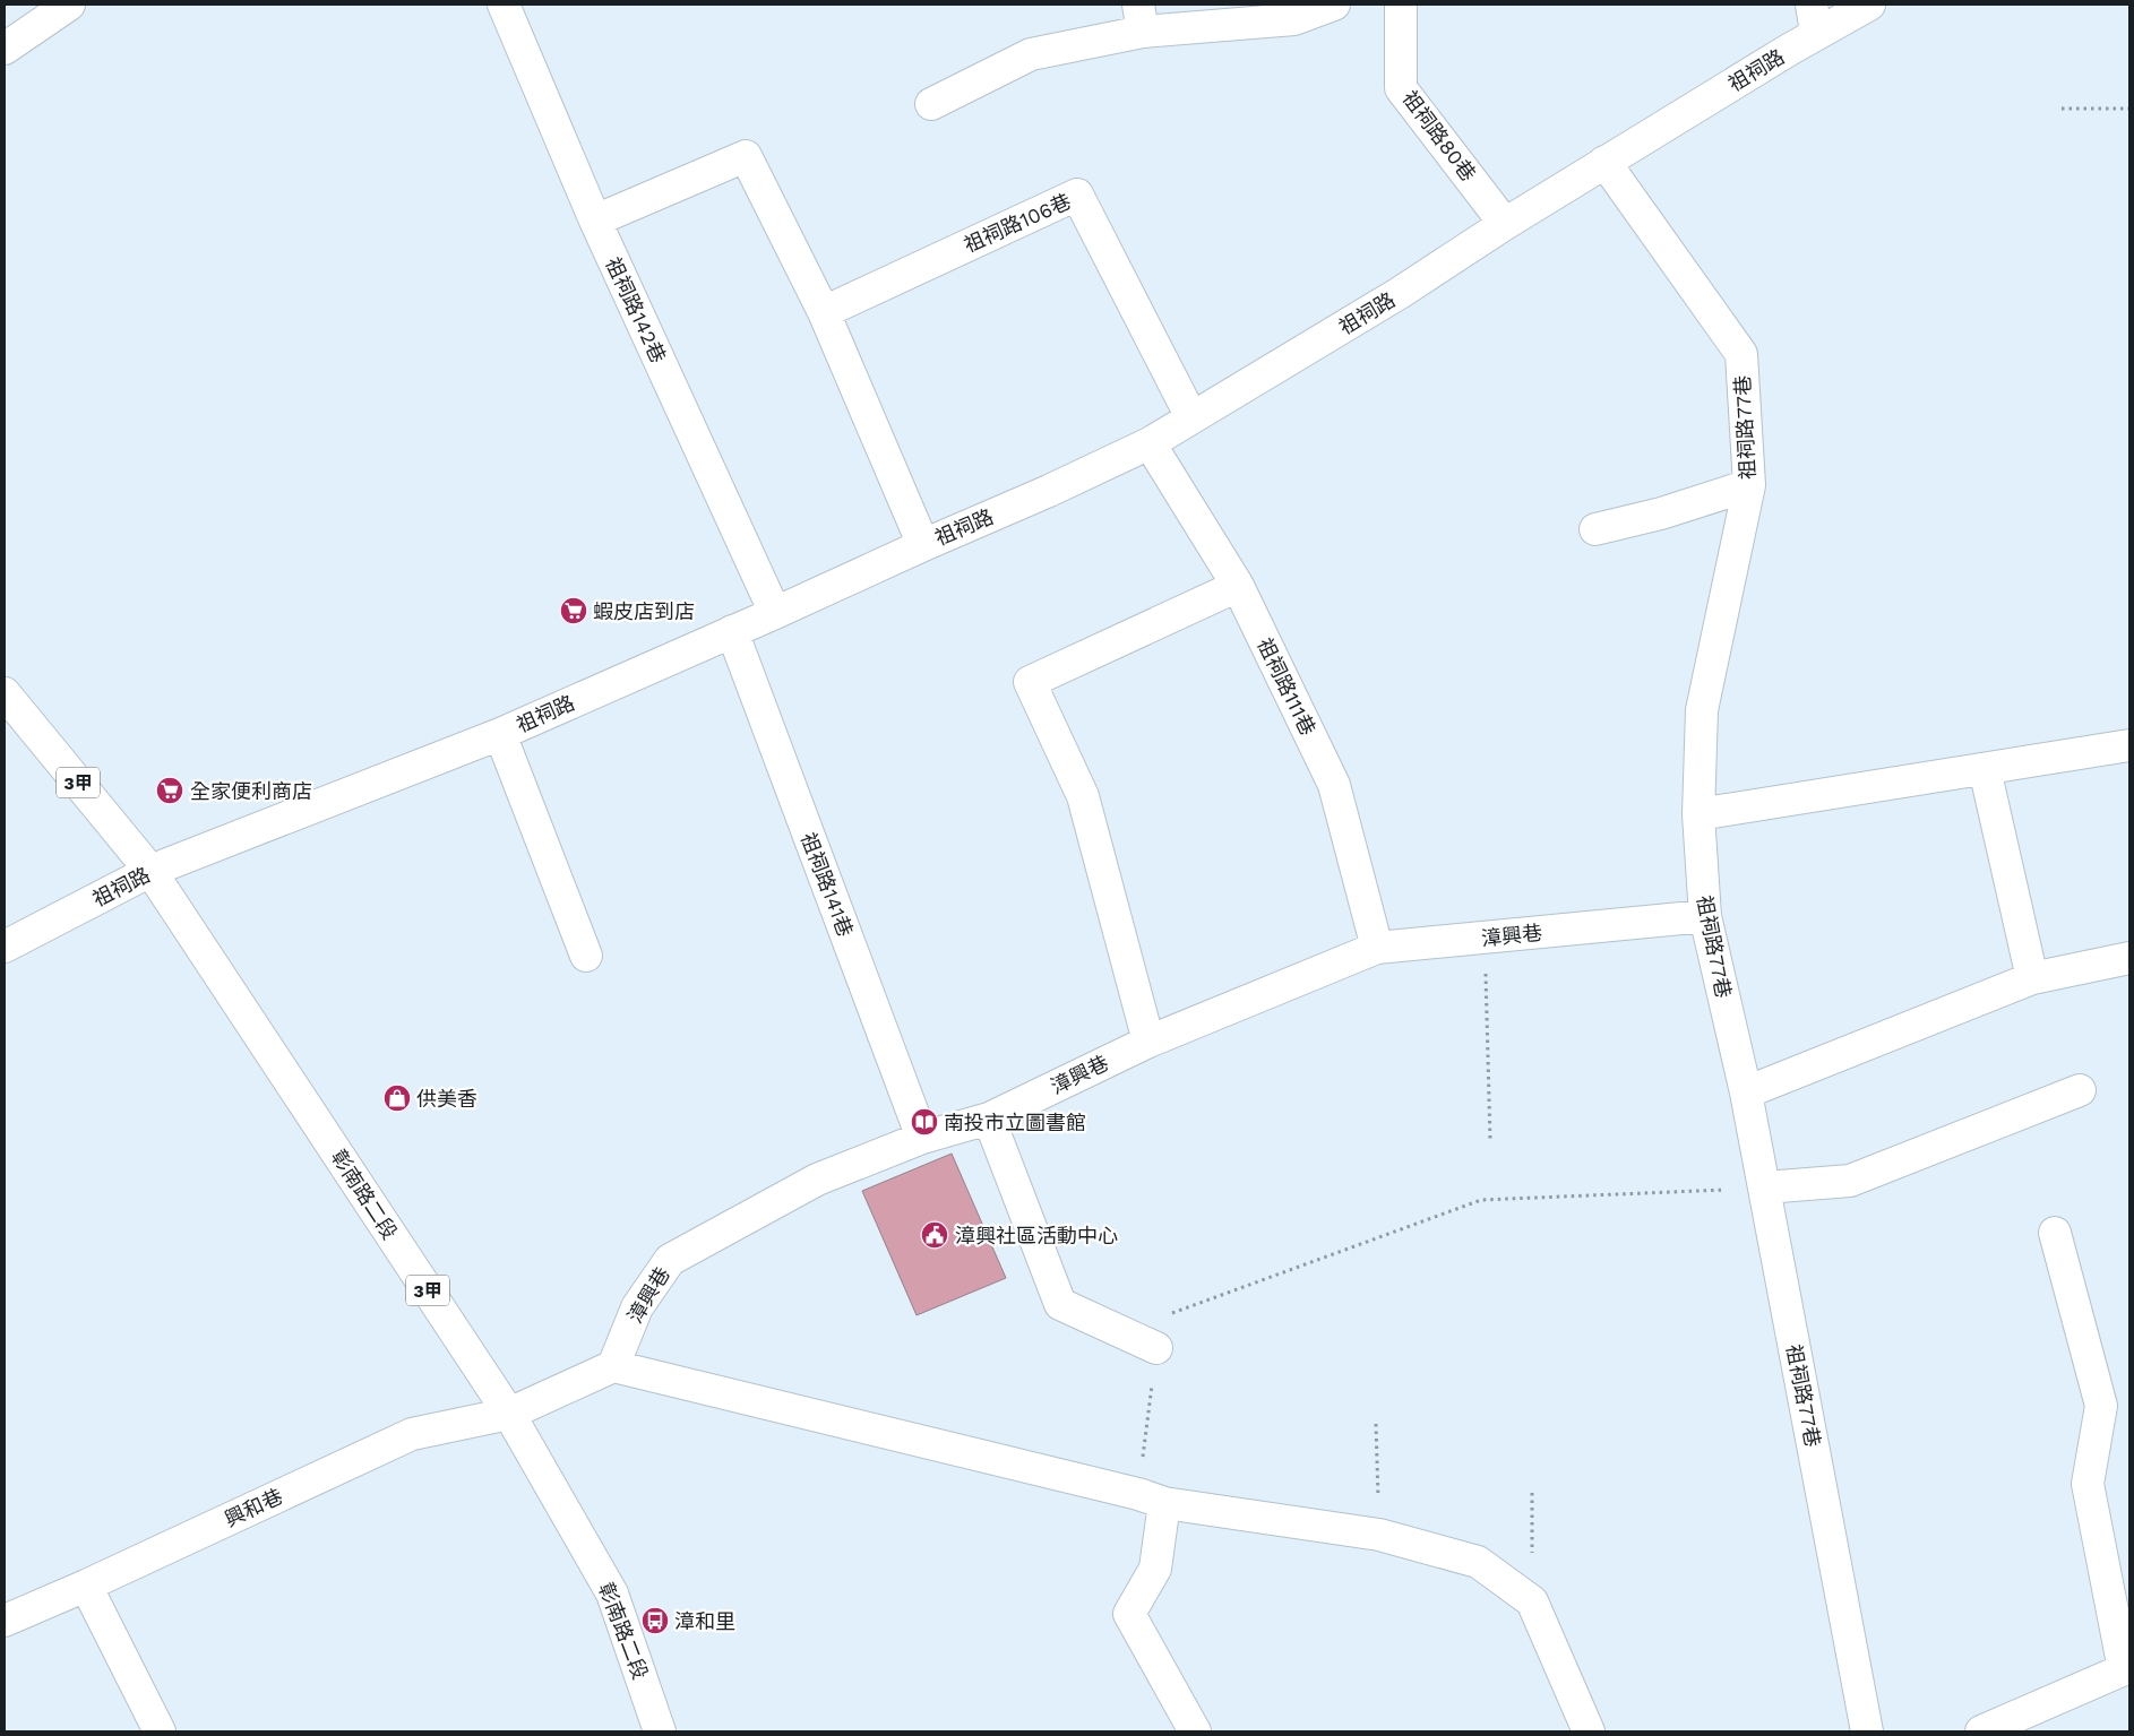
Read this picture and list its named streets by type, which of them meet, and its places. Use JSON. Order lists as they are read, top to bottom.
{
  "streets": {
    "street": [
      "祖祠路",
      "祖祠路80巷",
      "祖祠路106巷",
      "祖祠路142巷",
      "祖祠路77巷",
      "祖祠路111巷",
      "3甲",
      "祖祠路141巷",
      "漳興巷",
      "彰南路二段",
      "興和巷"
    ]
  },
  "crossings": [
    ["祖祠路", "祖祠路80巷"],
    ["祖祠路", "祖祠路106巷"],
    ["祖祠路", "祖祠路142巷"],
    ["祖祠路", "祖祠路77巷"],
    ["祖祠路", "祖祠路111巷"],
    ["祖祠路", "祖祠路141巷"],
    ["祖祠路", "彰南路二段"],
    ["祖祠路77巷", "漳興巷"],
    ["祖祠路111巷", "漳興巷"],
    ["祖祠路141巷", "漳興巷"],
    ["彰南路二段", "興和巷"]
  ],
  "places": {
    "supermarket": ["蝦皮店到店", "全家便利商店"],
    "shop": ["供美香"],
    "library": ["南投市立圖書館"],
    "public building": ["漳興社區活動中心"],
    "bus stop": ["漳和里"]
  }
}
